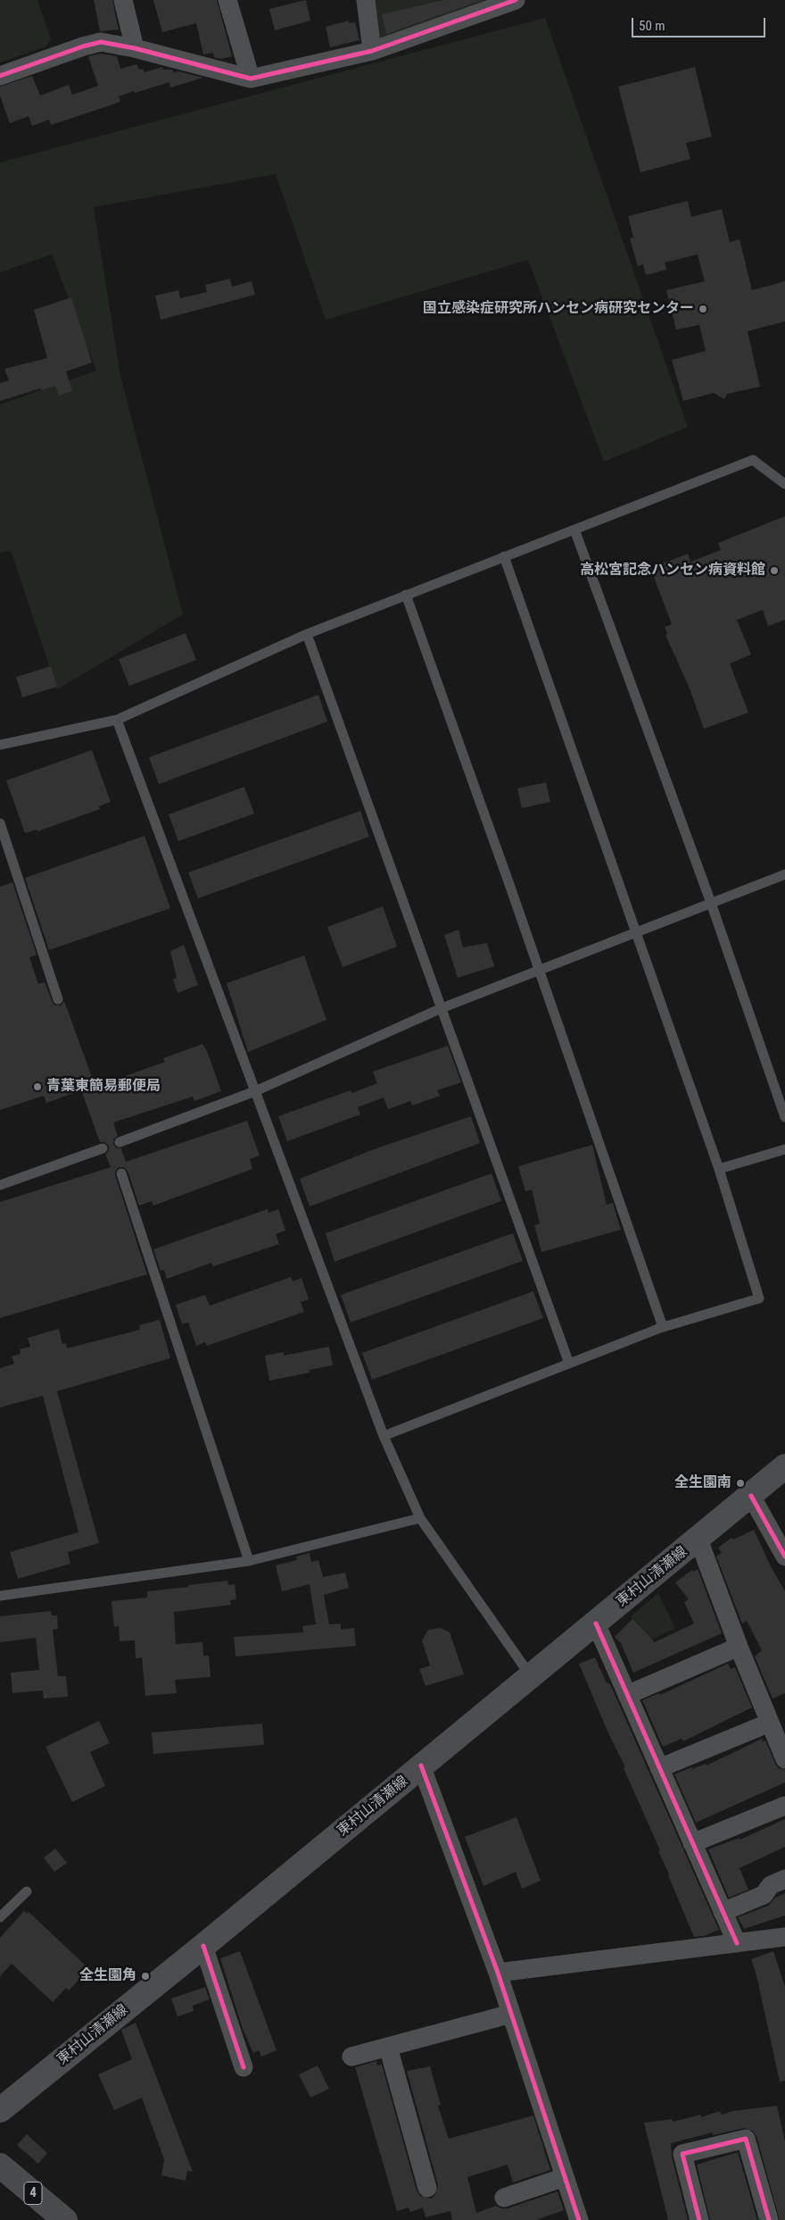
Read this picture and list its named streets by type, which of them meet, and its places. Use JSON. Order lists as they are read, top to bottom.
{
  "streets": {
    "main road": ["東村山清瀬線", "4"]
  },
  "places": [
    "国立感染症研究所ハンセン病研究センター",
    "高松宮記念ハンセン病資料館",
    "青葉東簡易郵便局",
    "全生園南",
    "全生園角"
  ],
  "scale_bar": "50 m"
}
